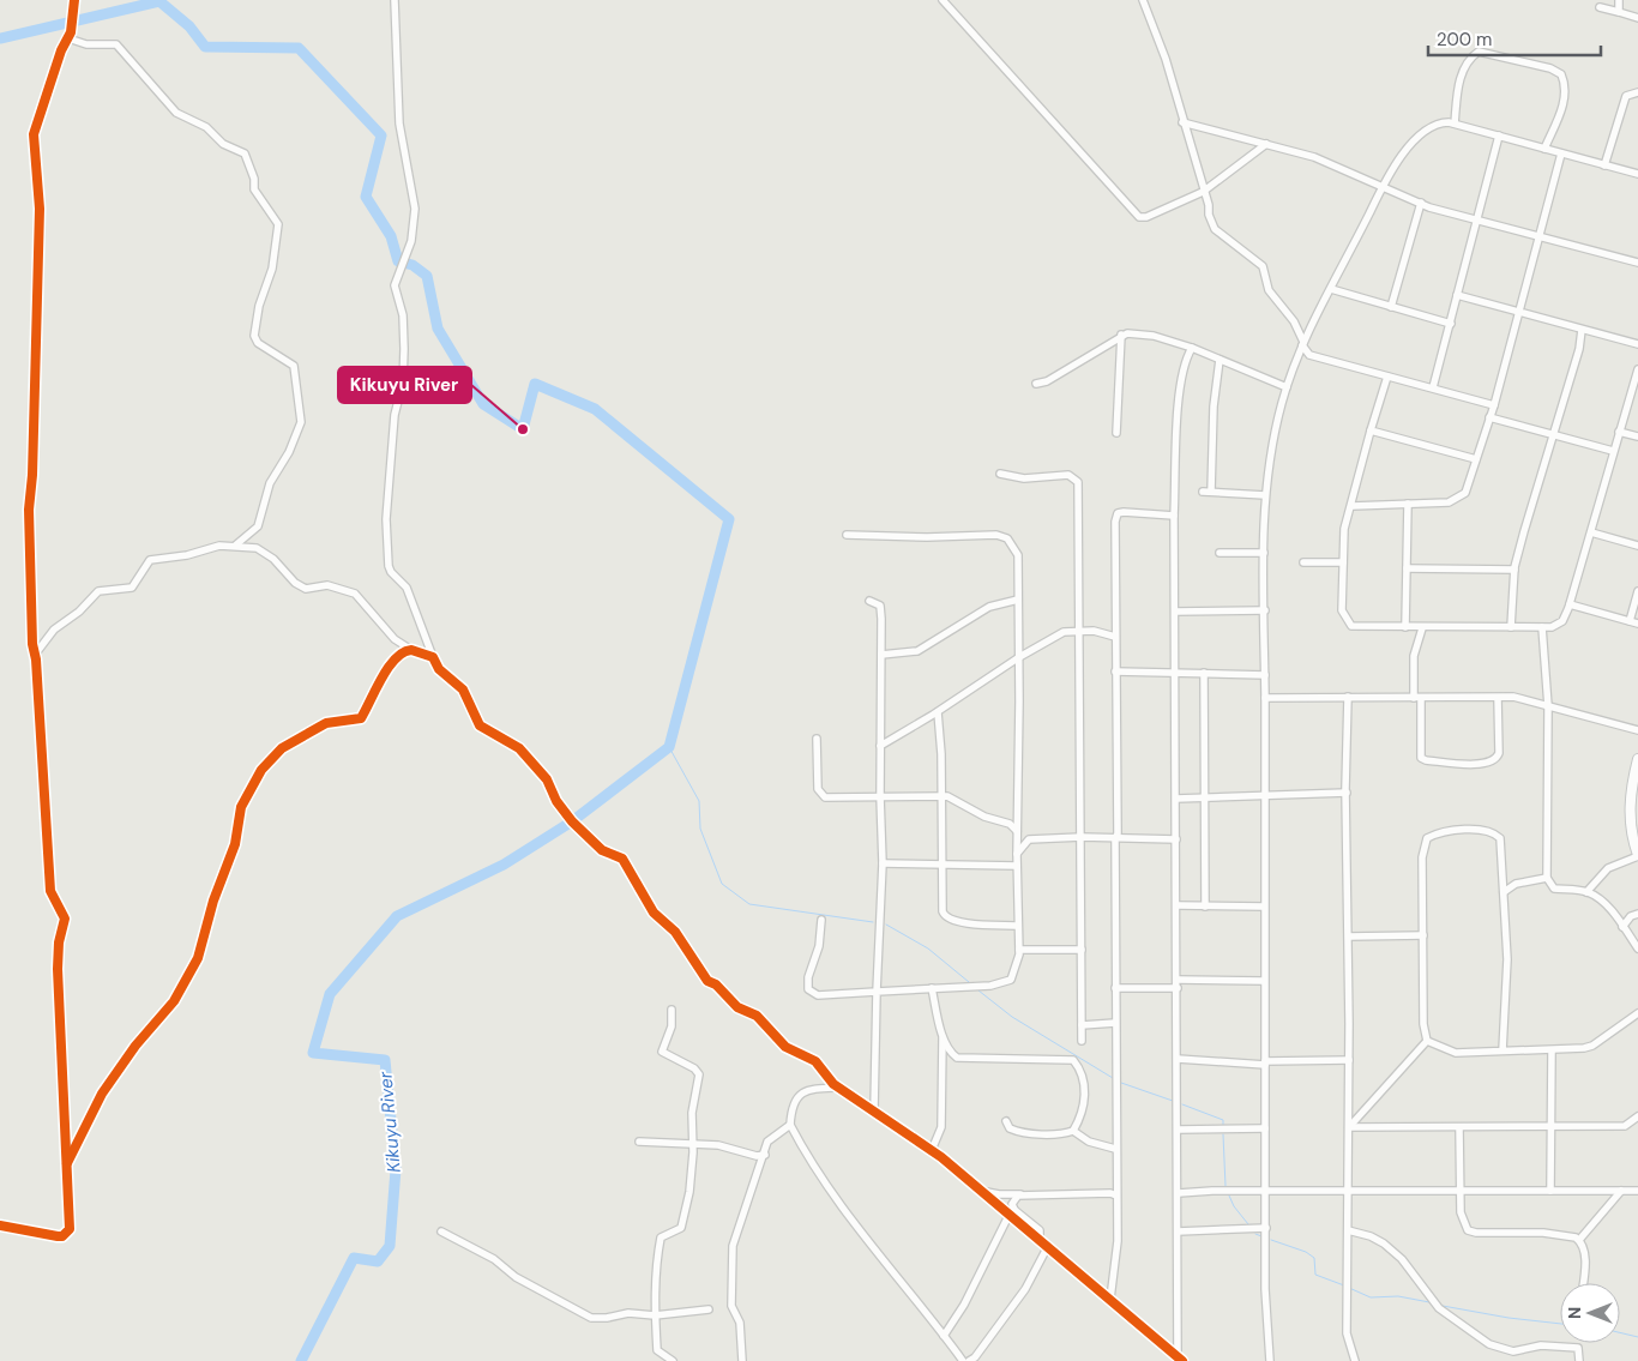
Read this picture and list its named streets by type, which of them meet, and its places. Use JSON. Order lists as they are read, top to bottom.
{
  "water": ["Kikuyu River"],
  "places": ["Kikuyu River"],
  "scale_bar": "200 m",
  "north": "left"
}
